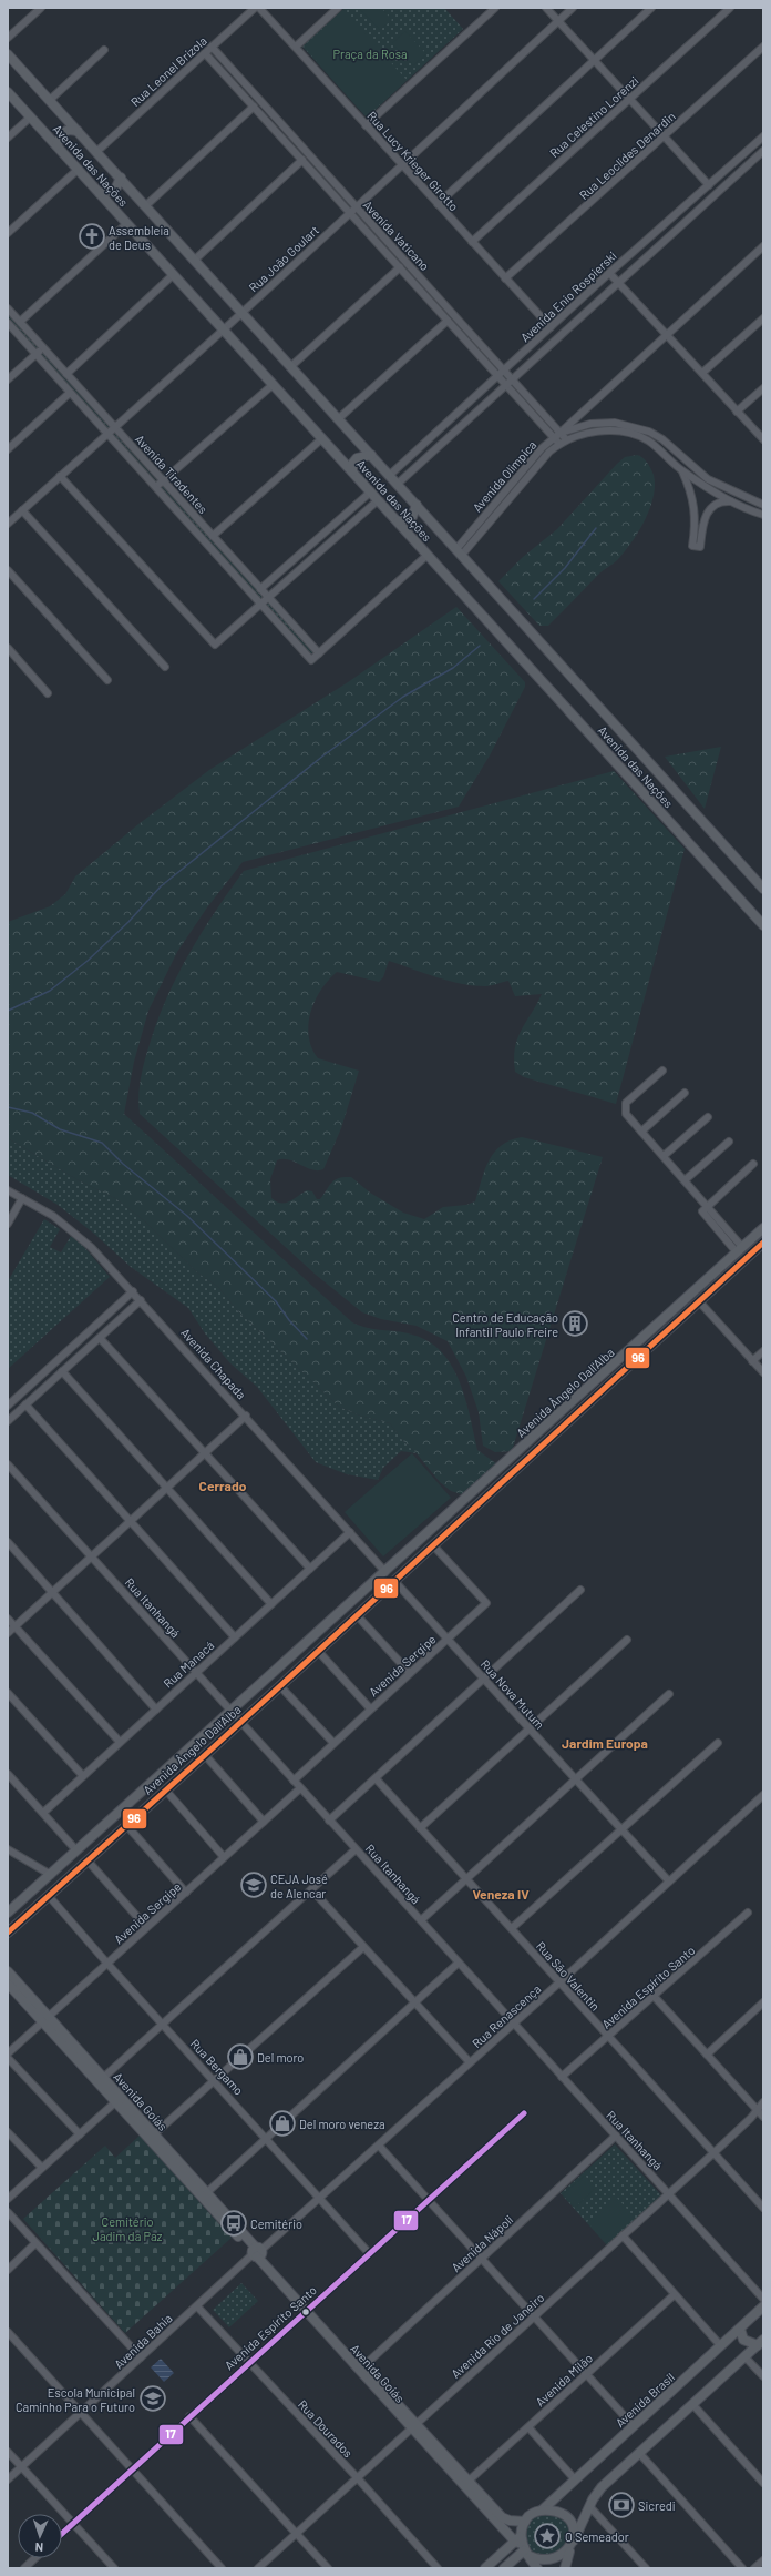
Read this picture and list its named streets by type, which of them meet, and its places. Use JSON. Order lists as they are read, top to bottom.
{
  "streets": {
    "main road": [
      "Avenida das Nações",
      "Avenida Ângelo Dall'Alba",
      "Avenida Goiás",
      "Avenida Brasil"
    ],
    "street": [
      "Rua Leonel Brizola",
      "Rua Celestino Lorenzi",
      "Rua Leoclides Denardin",
      "Rua Lucy Krieger Girotto",
      "Avenida Vaticano",
      "Rua João Goulart",
      "Avenida Enio Rospierski",
      "Avenida Tiradentes",
      "Avenida Olímpica",
      "Avenida Chapada",
      "Rua Itanhangá",
      "Rua Manacá",
      "Avenida Sergipe",
      "Rua Nova Mutum",
      "Rua São Valentin",
      "Avenida Espírito Santo",
      "Rua Renascença",
      "Rua Bergamo",
      "Avenida Nápoli",
      "Avenida Rio de Janeiro",
      "Avenida Bahia",
      "Avenida Milão",
      "Rua Dourados"
    ]
  },
  "crossings": [
    ["Rua Leonel Brizola", "Avenida das Nações"],
    ["Rua Leonel Brizola", "Avenida Vaticano"],
    ["Rua Celestino Lorenzi", "Rua Lucy Krieger Girotto"],
    ["Rua Leoclides Denardin", "Rua Lucy Krieger Girotto"],
    ["Rua Lucy Krieger Girotto", "Rua João Goulart"],
    ["Rua Lucy Krieger Girotto", "Avenida Enio Rospierski"],
    ["Avenida das Nações", "Rua João Goulart"],
    ["Avenida das Nações", "Avenida Enio Rospierski"],
    ["Avenida das Nações", "Avenida Olímpica"],
    ["Avenida Vaticano", "Rua João Goulart"],
    ["Avenida Vaticano", "Avenida Enio Rospierski"],
    ["Avenida Vaticano", "Avenida Olímpica"],
    ["Rua João Goulart", "Avenida Tiradentes"],
    ["Avenida Chapada", "Avenida Ângelo Dall'Alba"],
    ["Avenida Chapada", "Rua Manacá"],
    ["Avenida Ângelo Dall'Alba", "Rua Itanhangá"],
    ["Avenida Ângelo Dall'Alba", "Avenida Sergipe"],
    ["Avenida Ângelo Dall'Alba", "Rua Nova Mutum"],
    ["Avenida Ângelo Dall'Alba", "Rua Bergamo"],
    ["Rua Itanhangá", "Rua Manacá"],
    ["Rua Itanhangá", "Avenida Sergipe"],
    ["Rua Itanhangá", "Avenida Espírito Santo"],
    ["Rua Itanhangá", "Rua Renascença"],
    ["Rua Itanhangá", "Avenida Nápoli"],
    ["Rua Itanhangá", "Avenida Rio de Janeiro"],
    ["Avenida Sergipe", "Rua Nova Mutum"],
    ["Avenida Sergipe", "Rua Bergamo"],
    ["Avenida Sergipe", "Avenida Goiás"],
    ["Rua Nova Mutum", "Rua Renascença"],
    ["Rua São Valentin", "Avenida Espírito Santo"],
    ["Rua São Valentin", "Rua Renascença"],
    ["Rua São Valentin", "Avenida Rio de Janeiro"],
    ["Avenida Espírito Santo", "Rua Bergamo"],
    ["Avenida Espírito Santo", "Avenida Goiás"],
    ["Avenida Espírito Santo", "Rua Dourados"],
    ["Rua Renascença", "Rua Bergamo"],
    ["Rua Renascença", "Avenida Goiás"],
    ["Rua Renascença", "Avenida Bahia"],
    ["Avenida Goiás", "Avenida Nápoli"],
    ["Avenida Goiás", "Avenida Rio de Janeiro"],
    ["Avenida Goiás", "Avenida Bahia"],
    ["Avenida Goiás", "Avenida Milão"],
    ["Avenida Goiás", "Avenida Brasil"],
    ["Avenida Rio de Janeiro", "Rua Dourados"],
    ["Avenida Bahia", "Rua Dourados"]
  ],
  "districts": ["Cerrado", "Jardim Europa", "Veneza IV"],
  "parks": ["Praça da Rosa", "Cemitério Jadim da Paz"],
  "places": {
    "church": ["Assembleia de Deus"],
    "building": ["Centro de Educação Infantil Paulo Freire"],
    "school or university": ["CEJA José de Alencar", "Escola Municipal Caminho Para o Futuro"],
    "shop": ["Del moro", "Del moro veneza"],
    "bus stop": ["Cemitério"],
    "bank": ["Sicredi"],
    "place": ["O Semeador"]
  },
  "lines": ["transit line 96", "transit line 17"],
  "north": "bottom"
}
